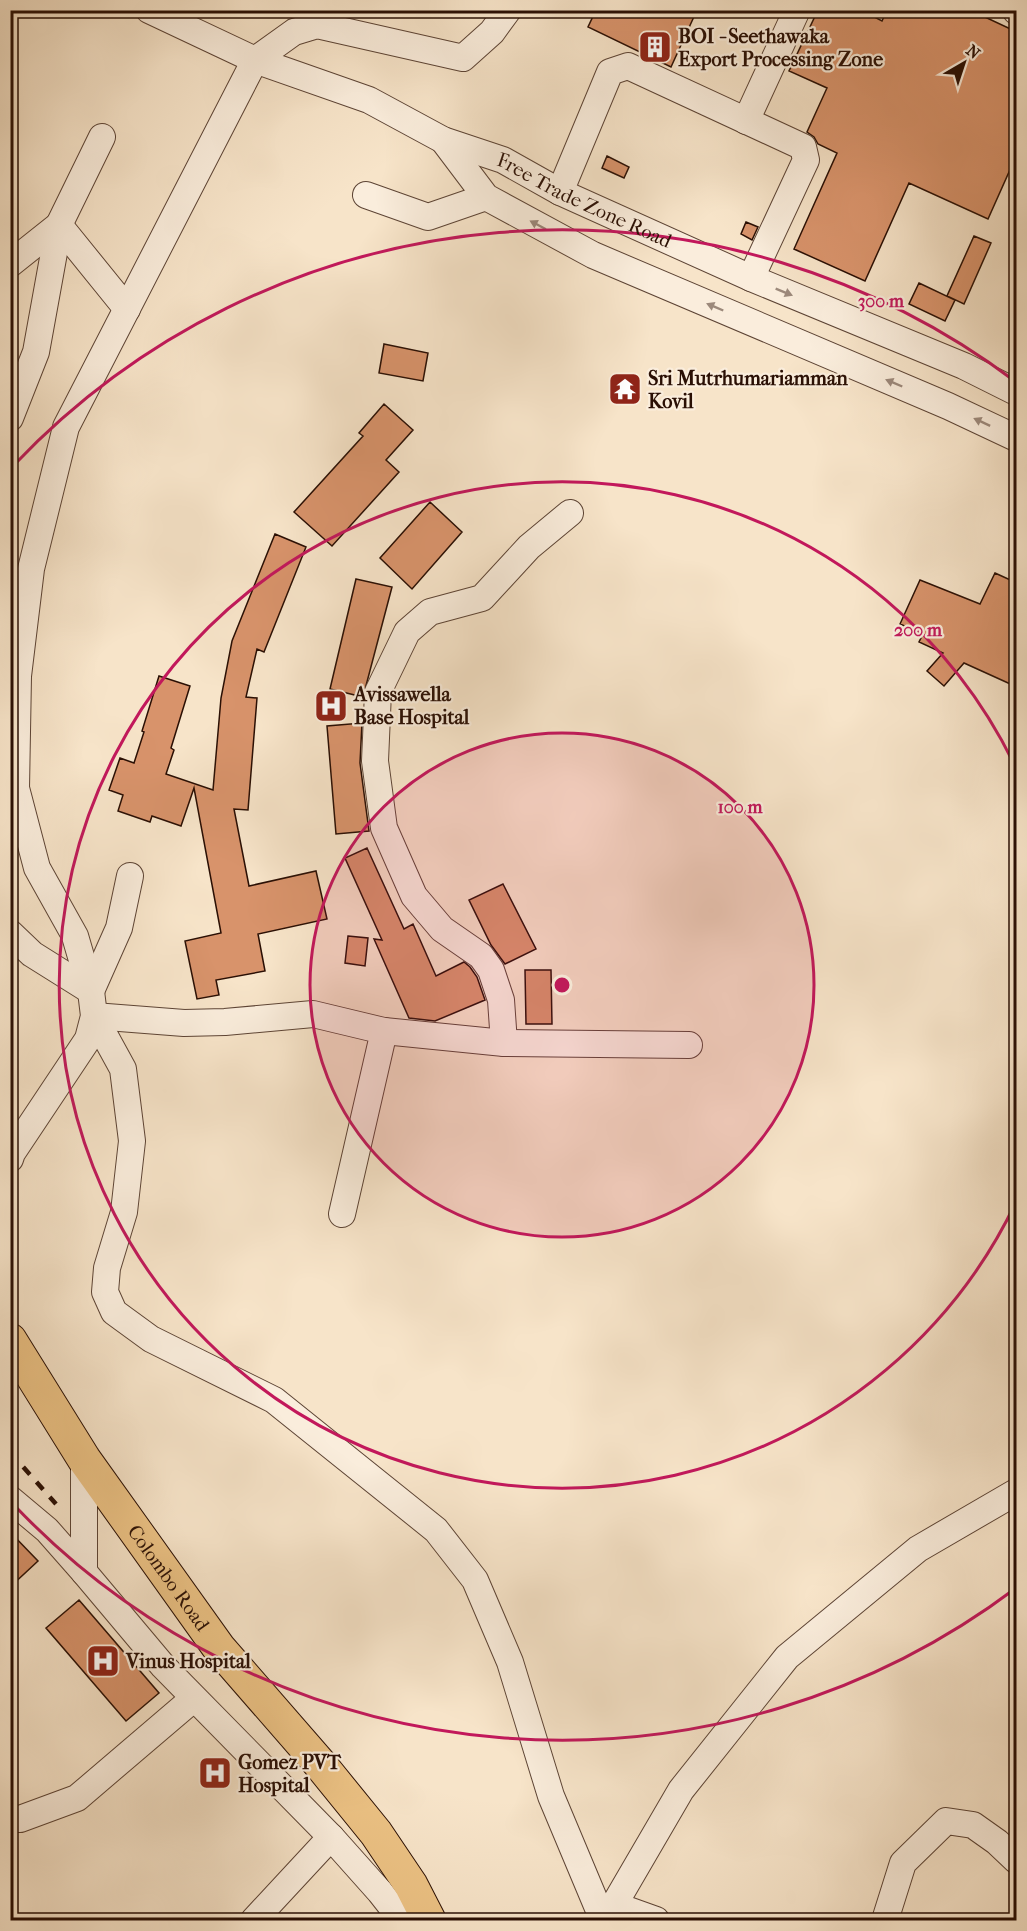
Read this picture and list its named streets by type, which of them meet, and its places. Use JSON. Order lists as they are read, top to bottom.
{
  "streets": {
    "highway": ["Colombo Road"],
    "street": ["Free Trade Zone Road"]
  },
  "places": {
    "building": ["BOI - Seethawaka Export Processing Zone"],
    "temple": ["Sri Mutrhumariamman Kovil"],
    "hospital": ["Avissawella Base Hospital", "Vinus Hospital", "Gomez PVT Hospital"]
  },
  "north": "top right",
  "rings": ["300 m", "200 m", "100 m"]
}
